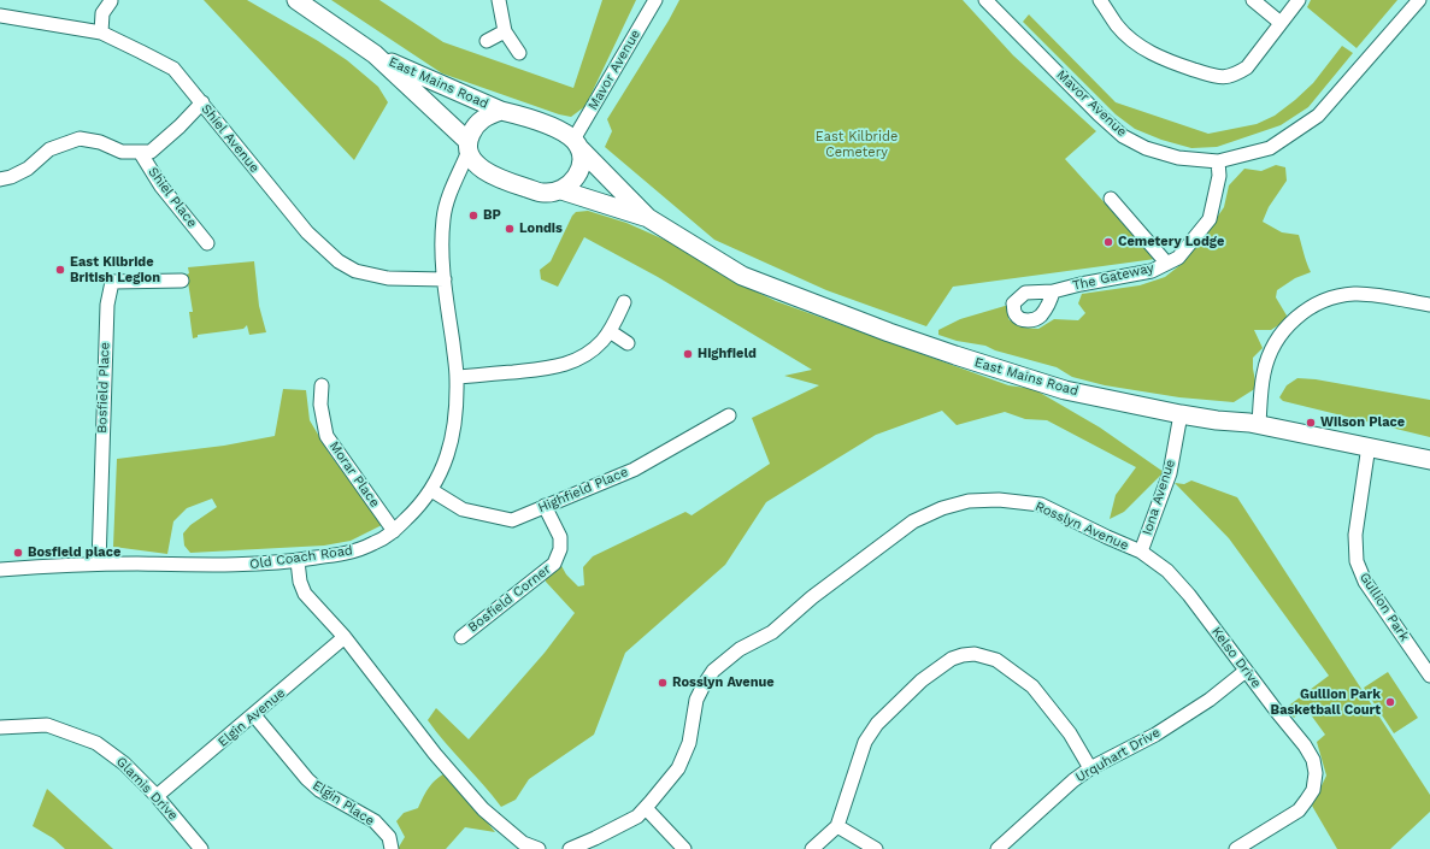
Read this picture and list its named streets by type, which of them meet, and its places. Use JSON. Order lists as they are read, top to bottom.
{
  "streets": {
    "main road": ["East Mains Road"],
    "street": [
      "Mavor Avenue",
      "Shiel Avenue",
      "Shiel Place",
      "The Gateway",
      "Bosfield Place",
      "Morar Place",
      "Highfield Place",
      "Iona Avenue",
      "Rosslyn Avenue",
      "Old Coach Road",
      "Bosfield Corner",
      "Gullion Park",
      "Kelso Drive",
      "Elgin Avenue",
      "Urquhart Drive",
      "Glamis Drive",
      "Elgin Place"
    ]
  },
  "crossings": [
    ["Mavor Avenue", "East Mains Road"],
    ["Mavor Avenue", "The Gateway"],
    ["Mavor Avenue", "Old Coach Road"],
    ["East Mains Road", "Iona Avenue"],
    ["East Mains Road", "Old Coach Road"],
    ["East Mains Road", "Gullion Park"],
    ["Shiel Avenue", "Shiel Place"],
    ["Shiel Avenue", "Old Coach Road"],
    ["Bosfield Place", "Old Coach Road"],
    ["Morar Place", "Old Coach Road"],
    ["Highfield Place", "Old Coach Road"],
    ["Highfield Place", "Bosfield Corner"],
    ["Iona Avenue", "Rosslyn Avenue"],
    ["Iona Avenue", "Kelso Drive"],
    ["Rosslyn Avenue", "Kelso Drive"],
    ["Kelso Drive", "Urquhart Drive"],
    ["Elgin Avenue", "Glamis Drive"],
    ["Elgin Avenue", "Elgin Place"]
  ],
  "parks": ["East Kilbride Cemetery"],
  "places": [
    "BP",
    "Londis",
    "Cemetery Lodge",
    "East Kilbride British Legion",
    "Highfield",
    "Wilson Place",
    "Bosfield place",
    "Rosslyn Avenue",
    "Gullion Park Basketball Court"
  ]
}
